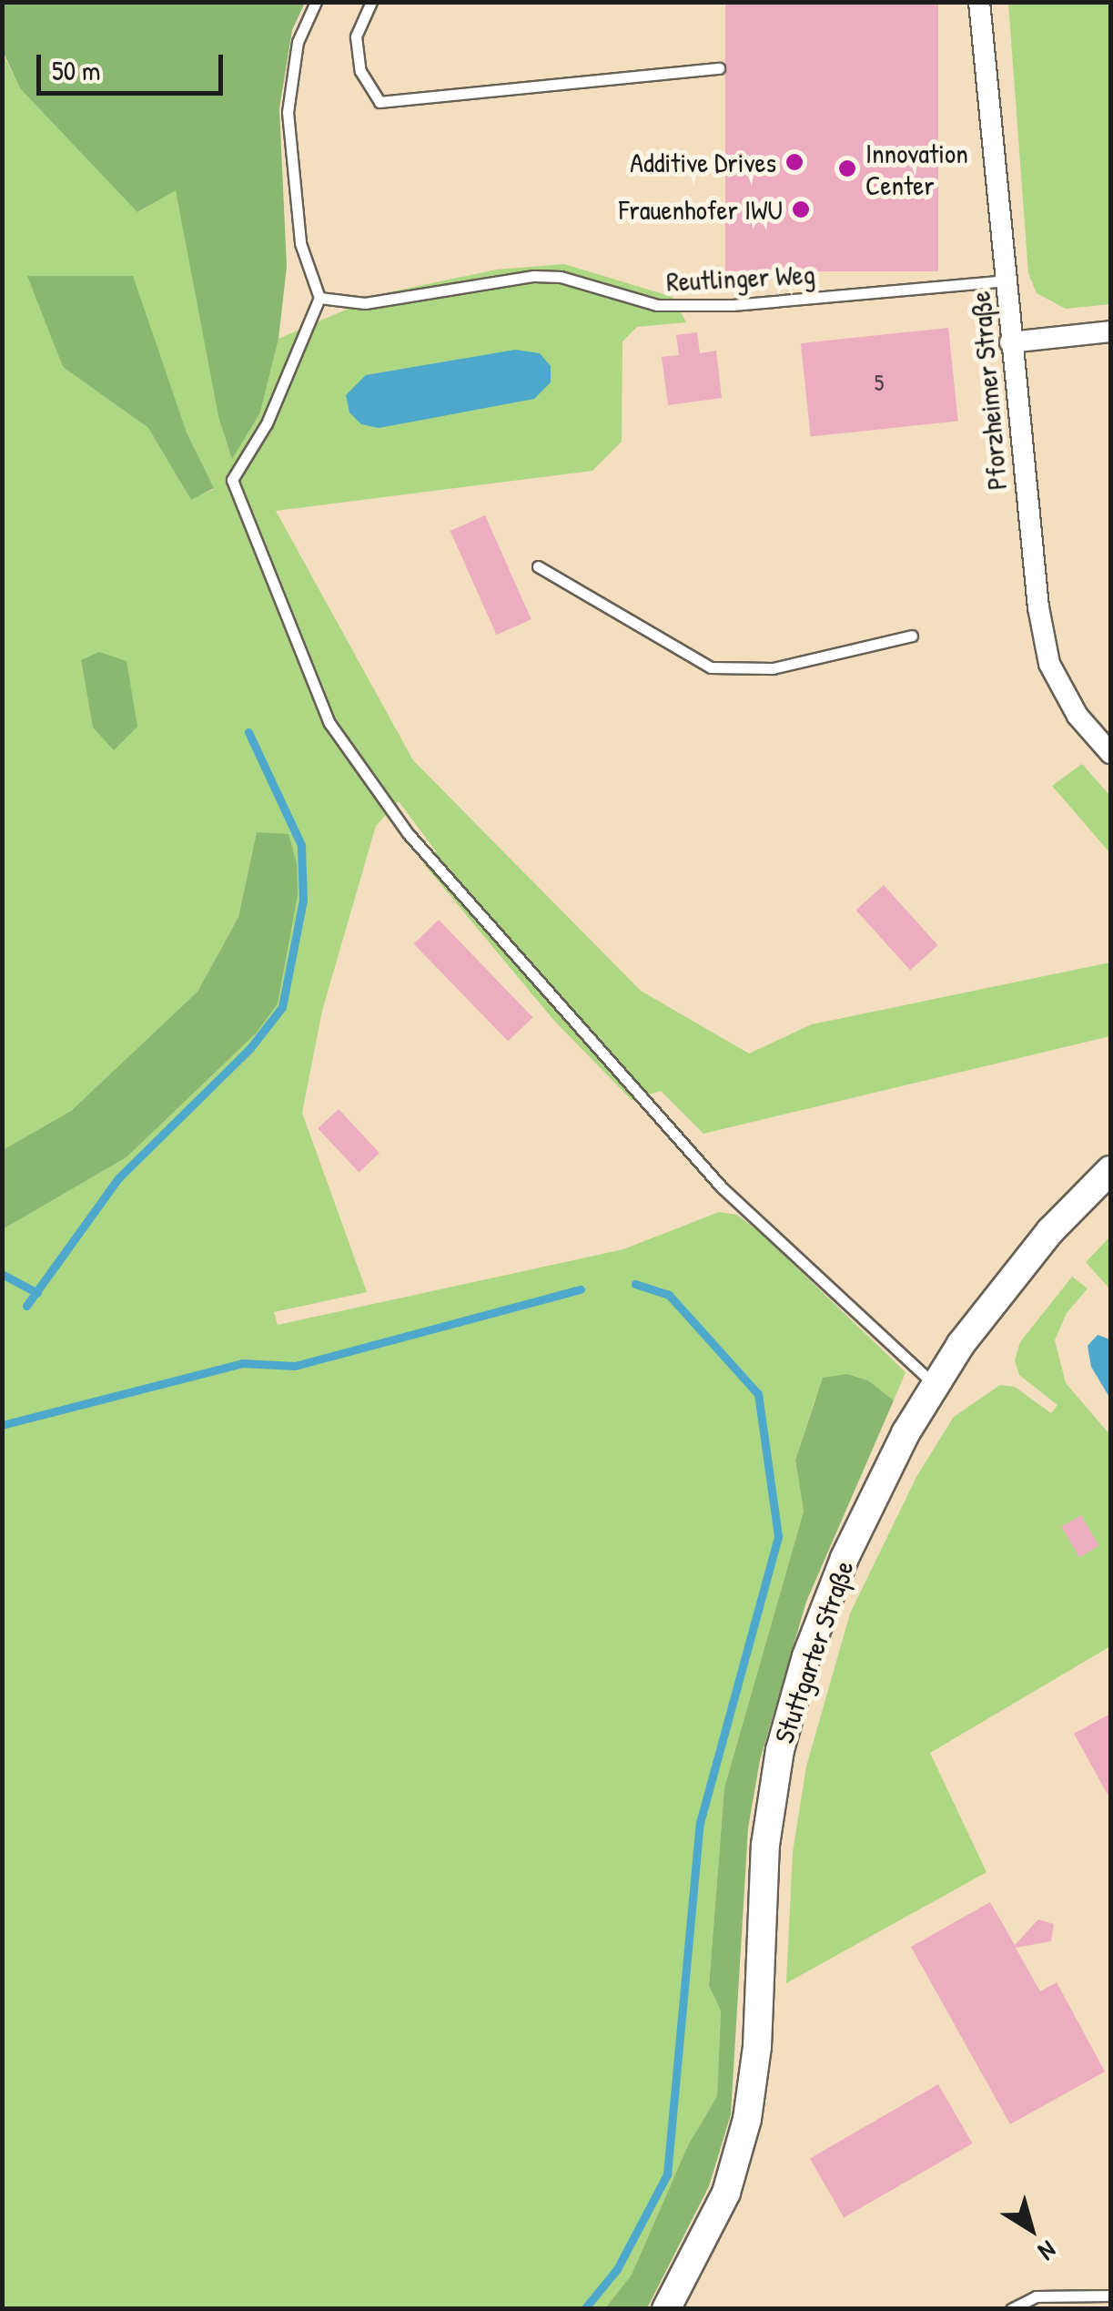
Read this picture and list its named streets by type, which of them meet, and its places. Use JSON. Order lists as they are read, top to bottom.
{
  "streets": {
    "main road": ["Stuttgarter Straße"],
    "street": ["Pforzheimer Straße"],
    "lane": ["Reutlinger Weg"]
  },
  "crossings": [
    ["Reutlinger Weg", "Pforzheimer Straße"]
  ],
  "places": ["Additive Drives", "Innovation Center", "Frauenhofer IWU"],
  "house_numbers": ["5"],
  "scale_bar": "50 m",
  "north": "bottom right"
}
